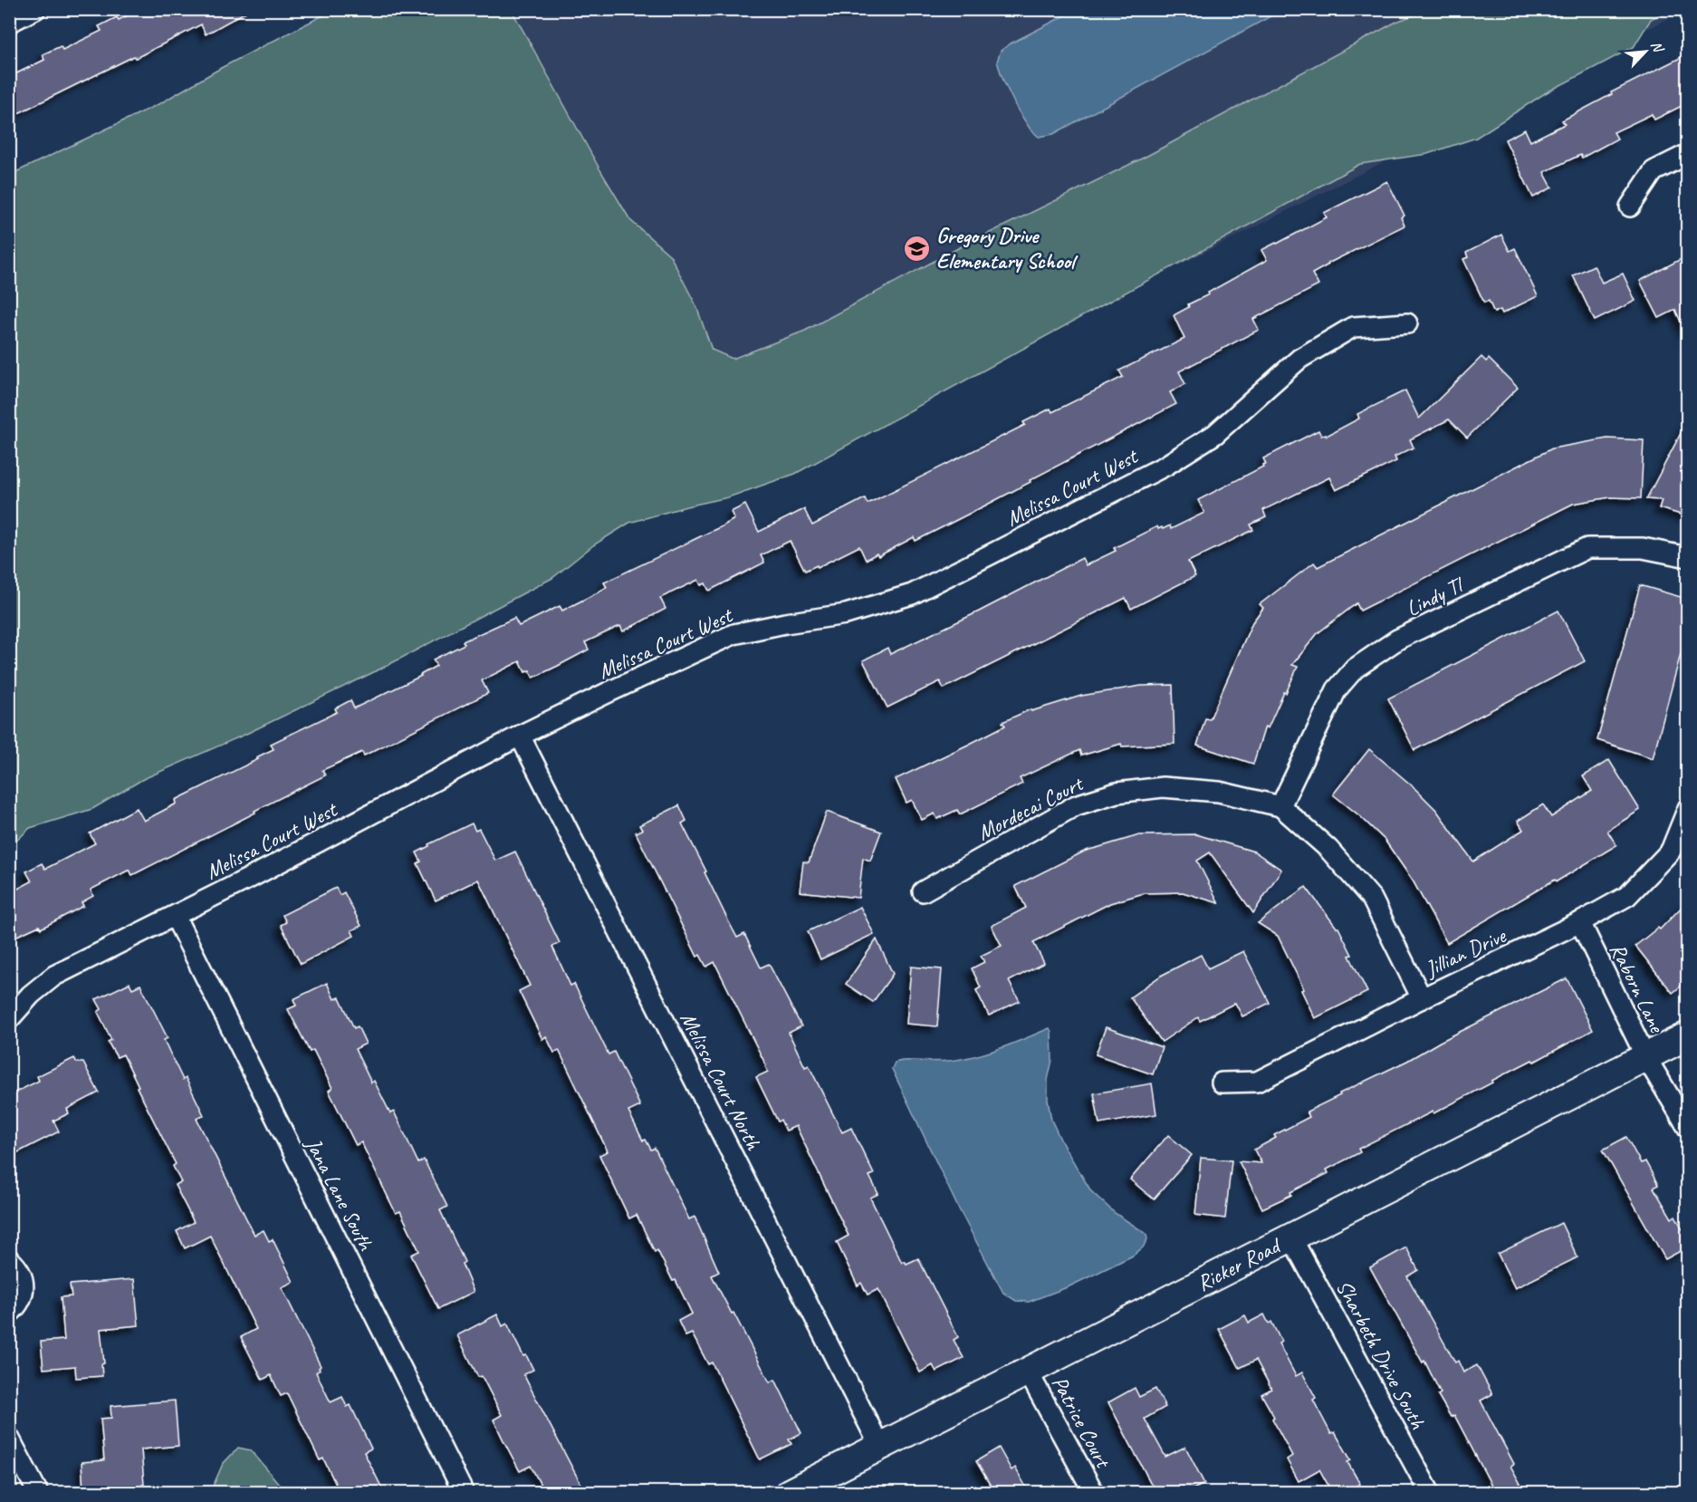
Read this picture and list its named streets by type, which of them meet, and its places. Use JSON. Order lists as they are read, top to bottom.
{
  "streets": {
    "street": [
      "Melissa Court West",
      "Lindy Tl",
      "Mordecai Court",
      "Jillian Drive",
      "Raborn Lane",
      "Melissa Court North",
      "Jana Lane South",
      "Ricker Road",
      "Sharbeth Drive South",
      "Patrice Court"
    ]
  },
  "crossings": [
    ["Melissa Court West", "Melissa Court North"],
    ["Melissa Court West", "Jana Lane South"],
    ["Lindy Tl", "Mordecai Court"],
    ["Mordecai Court", "Jillian Drive"],
    ["Jillian Drive", "Raborn Lane"],
    ["Raborn Lane", "Ricker Road"],
    ["Melissa Court North", "Ricker Road"],
    ["Ricker Road", "Sharbeth Drive South"],
    ["Ricker Road", "Patrice Court"]
  ],
  "places": {
    "school or university": ["Gregory Drive Elementary School"]
  },
  "north": "top right"
}
